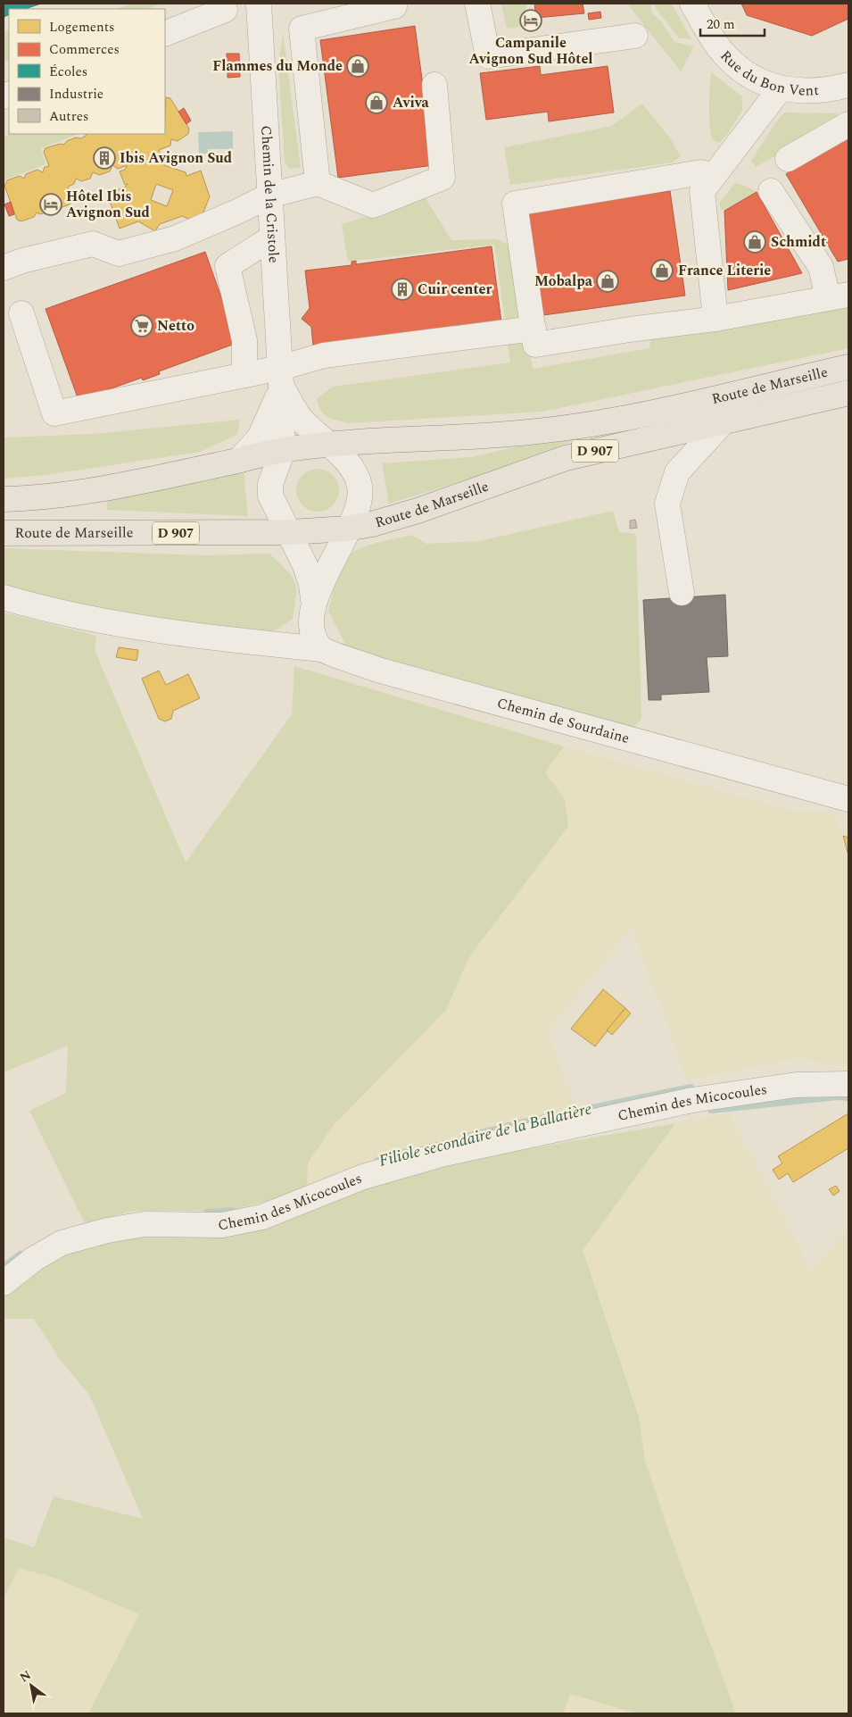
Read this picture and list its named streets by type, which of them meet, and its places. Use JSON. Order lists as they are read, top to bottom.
{
  "streets": {
    "main road": ["Route de Marseille", "D 907"],
    "street": [
      "Rue du Bon Vent",
      "Chemin de la Cristole",
      "Chemin de Sourdaine",
      "Chemin des Micocoules"
    ]
  },
  "crossings": [
    ["Chemin de la Cristole", "Route de Marseille"]
  ],
  "water": ["Filiole secondaire de la Ballatière"],
  "places": {
    "hotel": ["Campanile Avignon Sud Hôtel", "Hôtel Ibis Avignon Sud"],
    "shop": [
      "Flammes du Monde",
      "Aviva",
      "Schmidt",
      "France Literie",
      "Mobalpa"
    ],
    "building": ["Ibis Avignon Sud", "Cuir center"],
    "supermarket": ["Netto"]
  },
  "legend": [
    "Logements",
    "Commerces",
    "Écoles",
    "Industrie",
    "Autres"
  ],
  "scale_bar": "20 m",
  "north": "top left"
}
